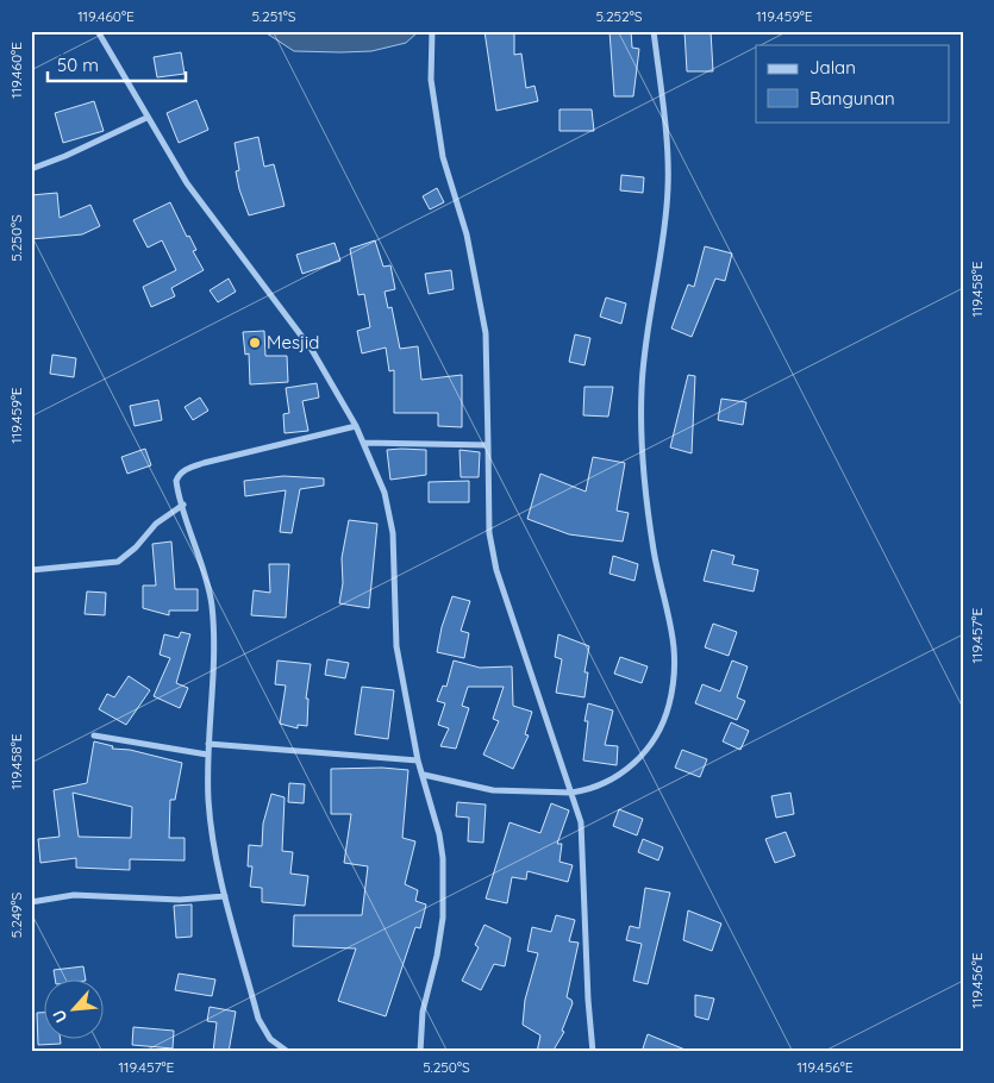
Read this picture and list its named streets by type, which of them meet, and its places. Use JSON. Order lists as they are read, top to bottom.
{
  "places": ["Mesjid"],
  "legend": ["Jalan", "Bangunan"],
  "scale_bar": "50 m",
  "north": "bottom left",
  "coordinates": [
    "119.460°E",
    "5.251°S",
    "5.252°S",
    "119.459°E",
    "5.250°S",
    "119.458°E",
    "119.457°E",
    "5.249°S",
    "119.456°E"
  ]
}
